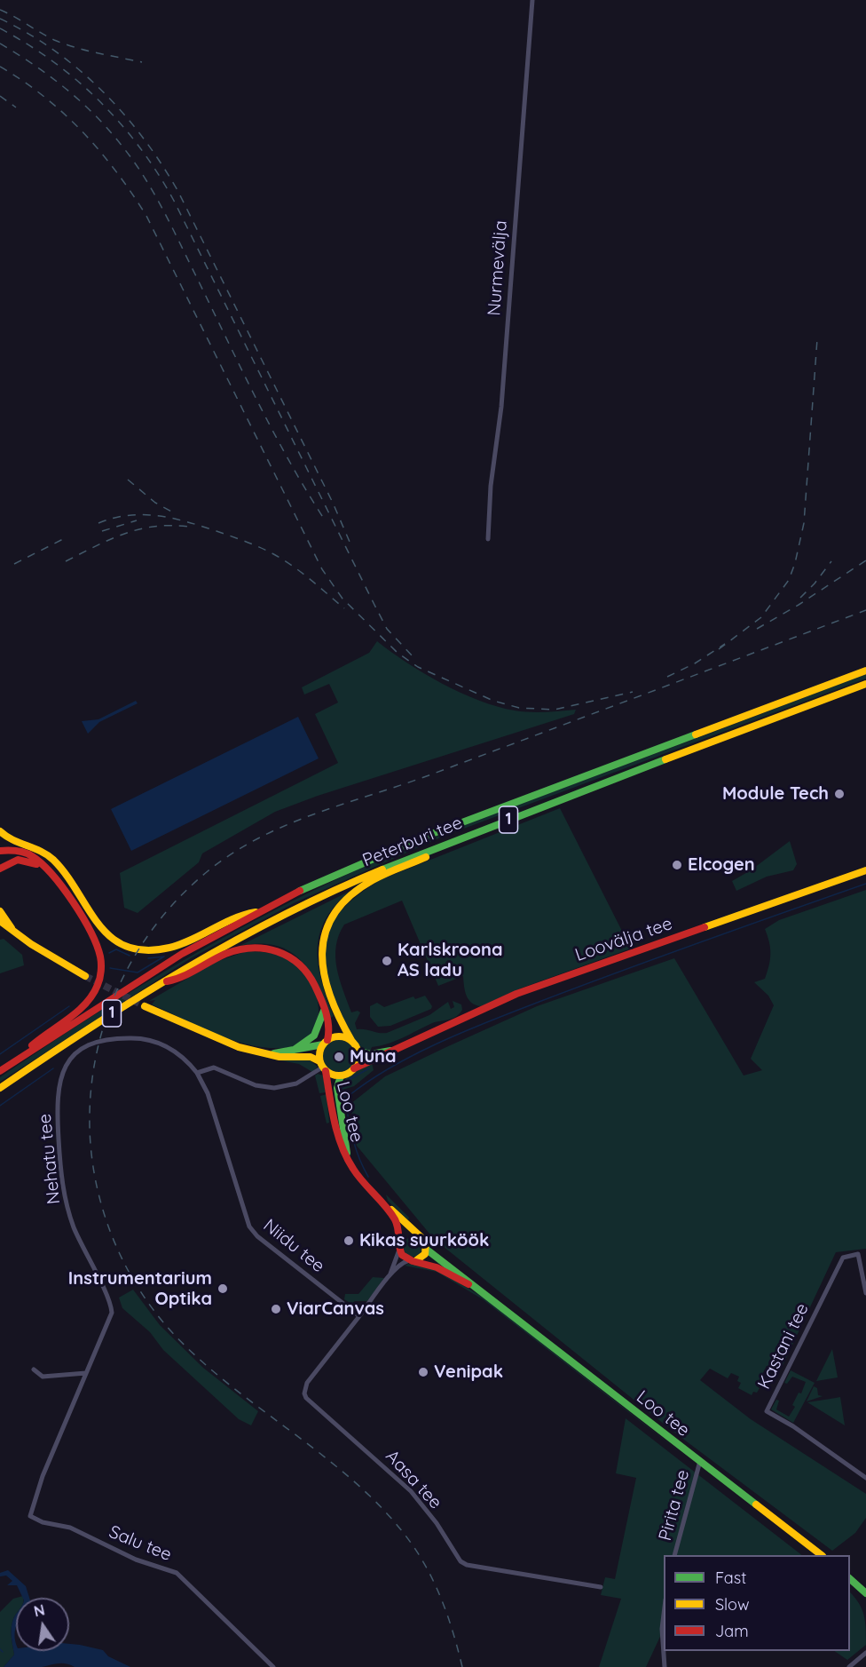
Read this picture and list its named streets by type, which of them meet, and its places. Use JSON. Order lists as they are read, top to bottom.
{
  "streets": {
    "main road": [
      "1",
      "Peterburi tee",
      "Loovälja tee",
      "Loo tee"
    ],
    "street": [
      "Nurmevälja",
      "Nehatu tee",
      "Niidu tee",
      "Kastani tee",
      "Aasa tee",
      "Pirita tee",
      "Salu tee"
    ]
  },
  "crossings": [
    ["Loovälja tee", "Loo tee"],
    ["Loo tee", "Pirita tee"],
    ["Nehatu tee", "Niidu tee"],
    ["Nehatu tee", "Salu tee"],
    ["Niidu tee", "Aasa tee"]
  ],
  "places": [
    "Module Tech",
    "Elcogen",
    "Karlskroona AS ladu",
    "Muna",
    "Kikas suurköök",
    "Instrumentarium Optika",
    "ViarCanvas",
    "Venipak"
  ],
  "legend": ["Fast", "Slow", "Jam"],
  "north": "top"
}
